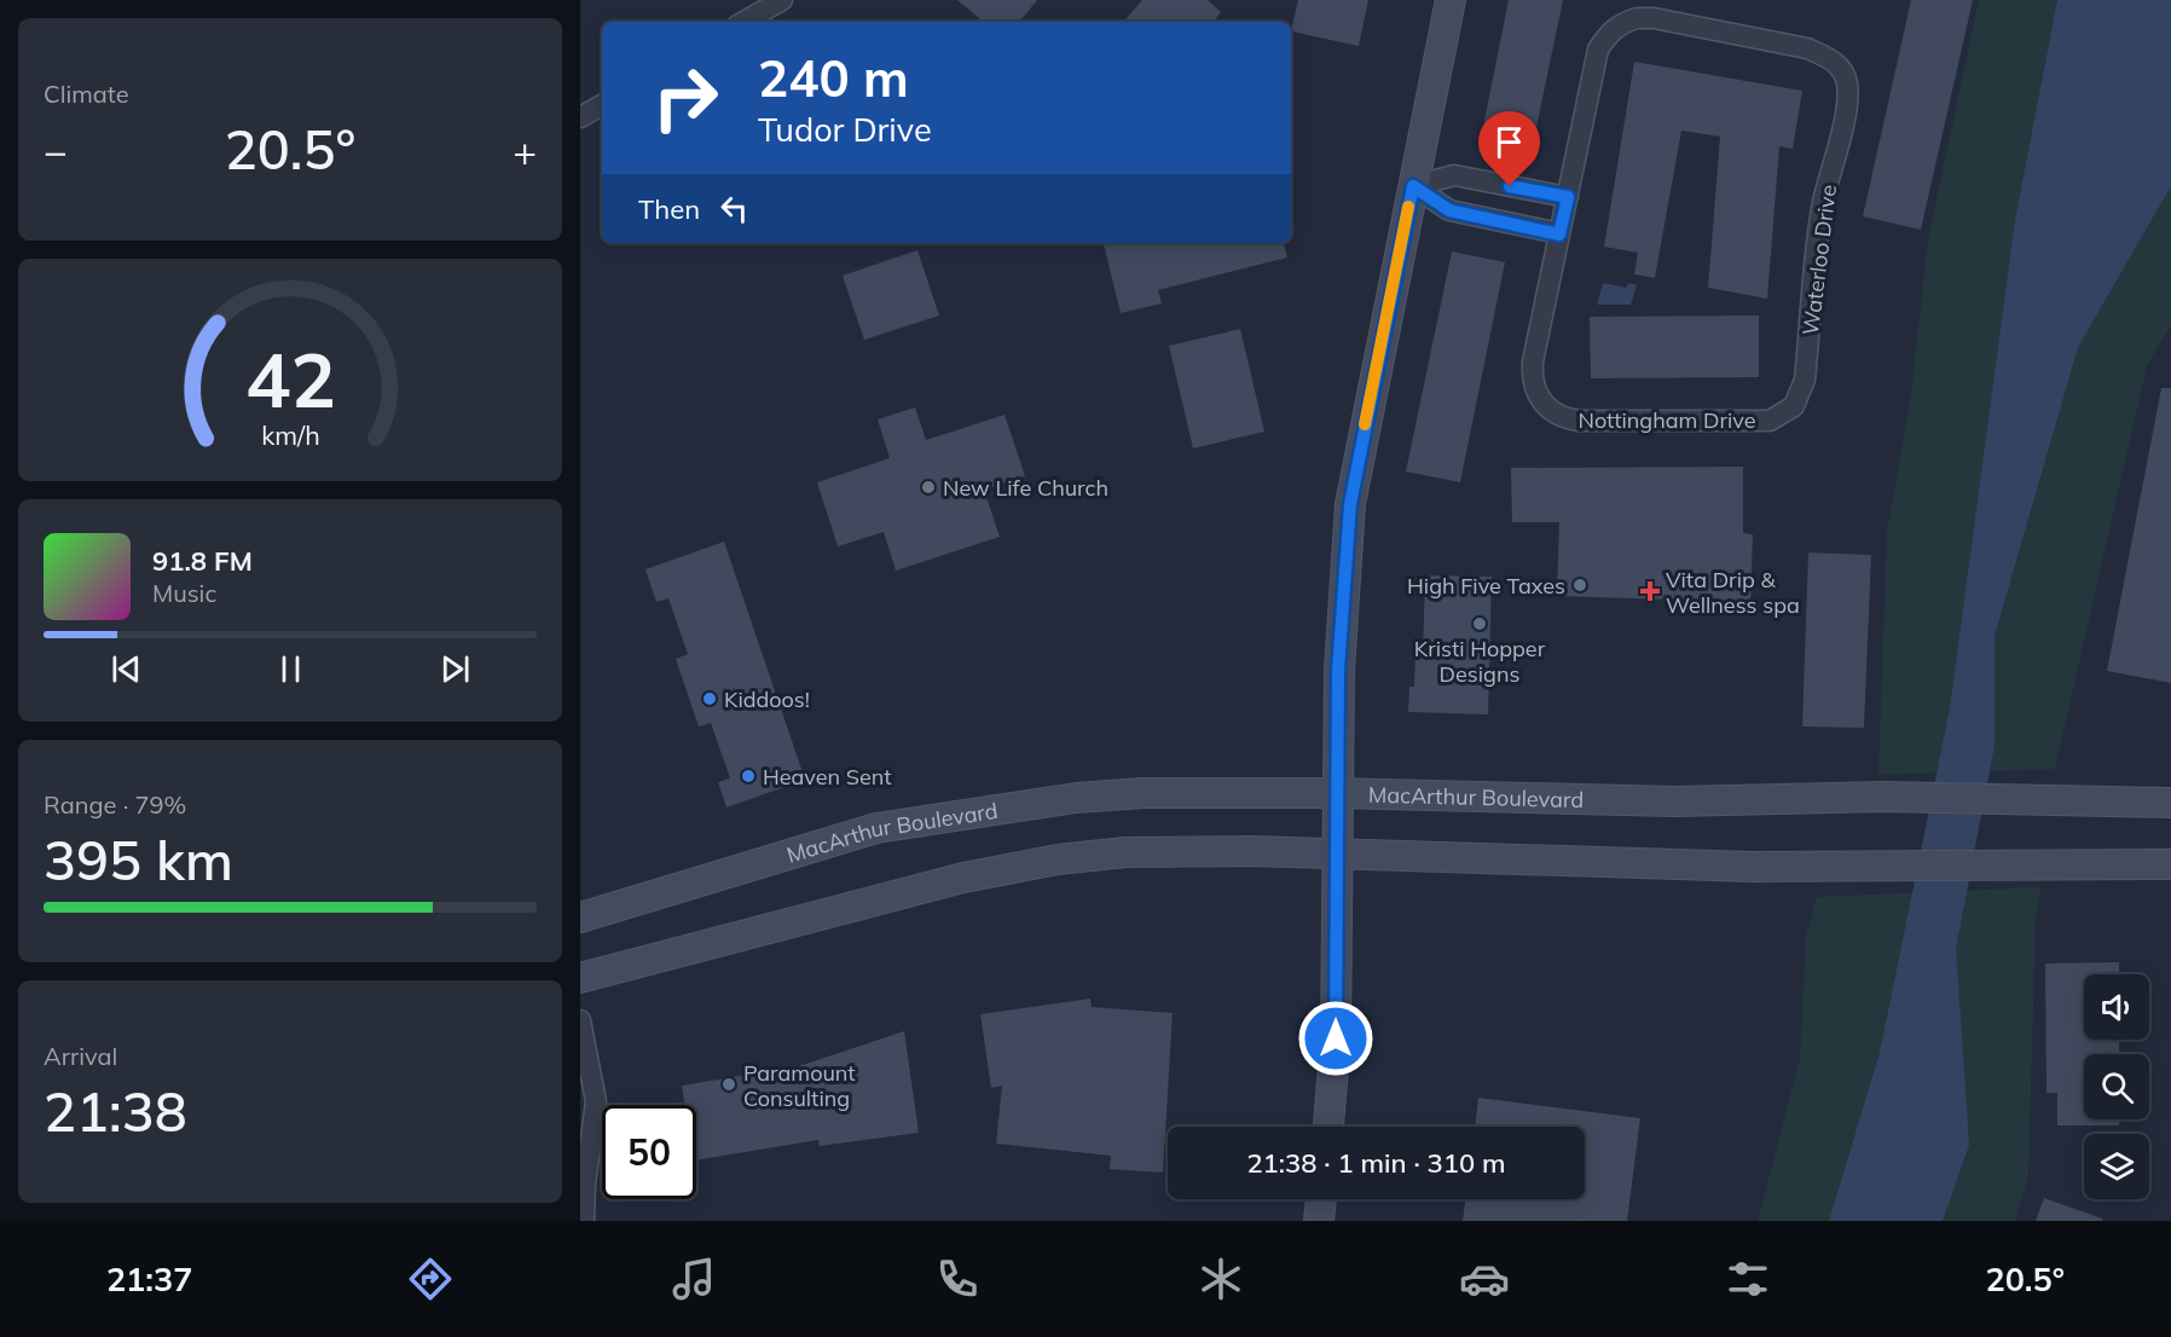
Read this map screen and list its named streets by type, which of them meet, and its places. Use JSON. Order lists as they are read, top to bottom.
{
  "streets": {
    "main road": ["MacArthur Boulevard"],
    "street": ["Waterloo Drive", "Nottingham Drive"]
  },
  "crossings": [
    ["Waterloo Drive", "Nottingham Drive"]
  ],
  "places": {
    "other": [
      "New Life Church",
      "High Five Taxes",
      "Kristi Hopper Designs",
      "Kiddoos!",
      "Heaven Sent",
      "Paramount Consulting"
    ],
    "health": ["Vita Drip & Wellness spa"]
  },
  "page": {
    "tile": [
      "Climate",
      ["Range · 79%", "395 km"],
      ["Arrival", "21:38"]
    ],
    "turn": ["240 m", "Tudor Drive"],
    "heat": ["−", "20.5°", "+"],
    "then": "Then",
    "song": ["91.8 FM", "Music"],
    "limit": "50",
    "trip": "21:38 · 1 min · 310 m",
    "tabs": ["21:37", "20.5°"],
    "gauge": ["42", "km/h"]
  }
}
